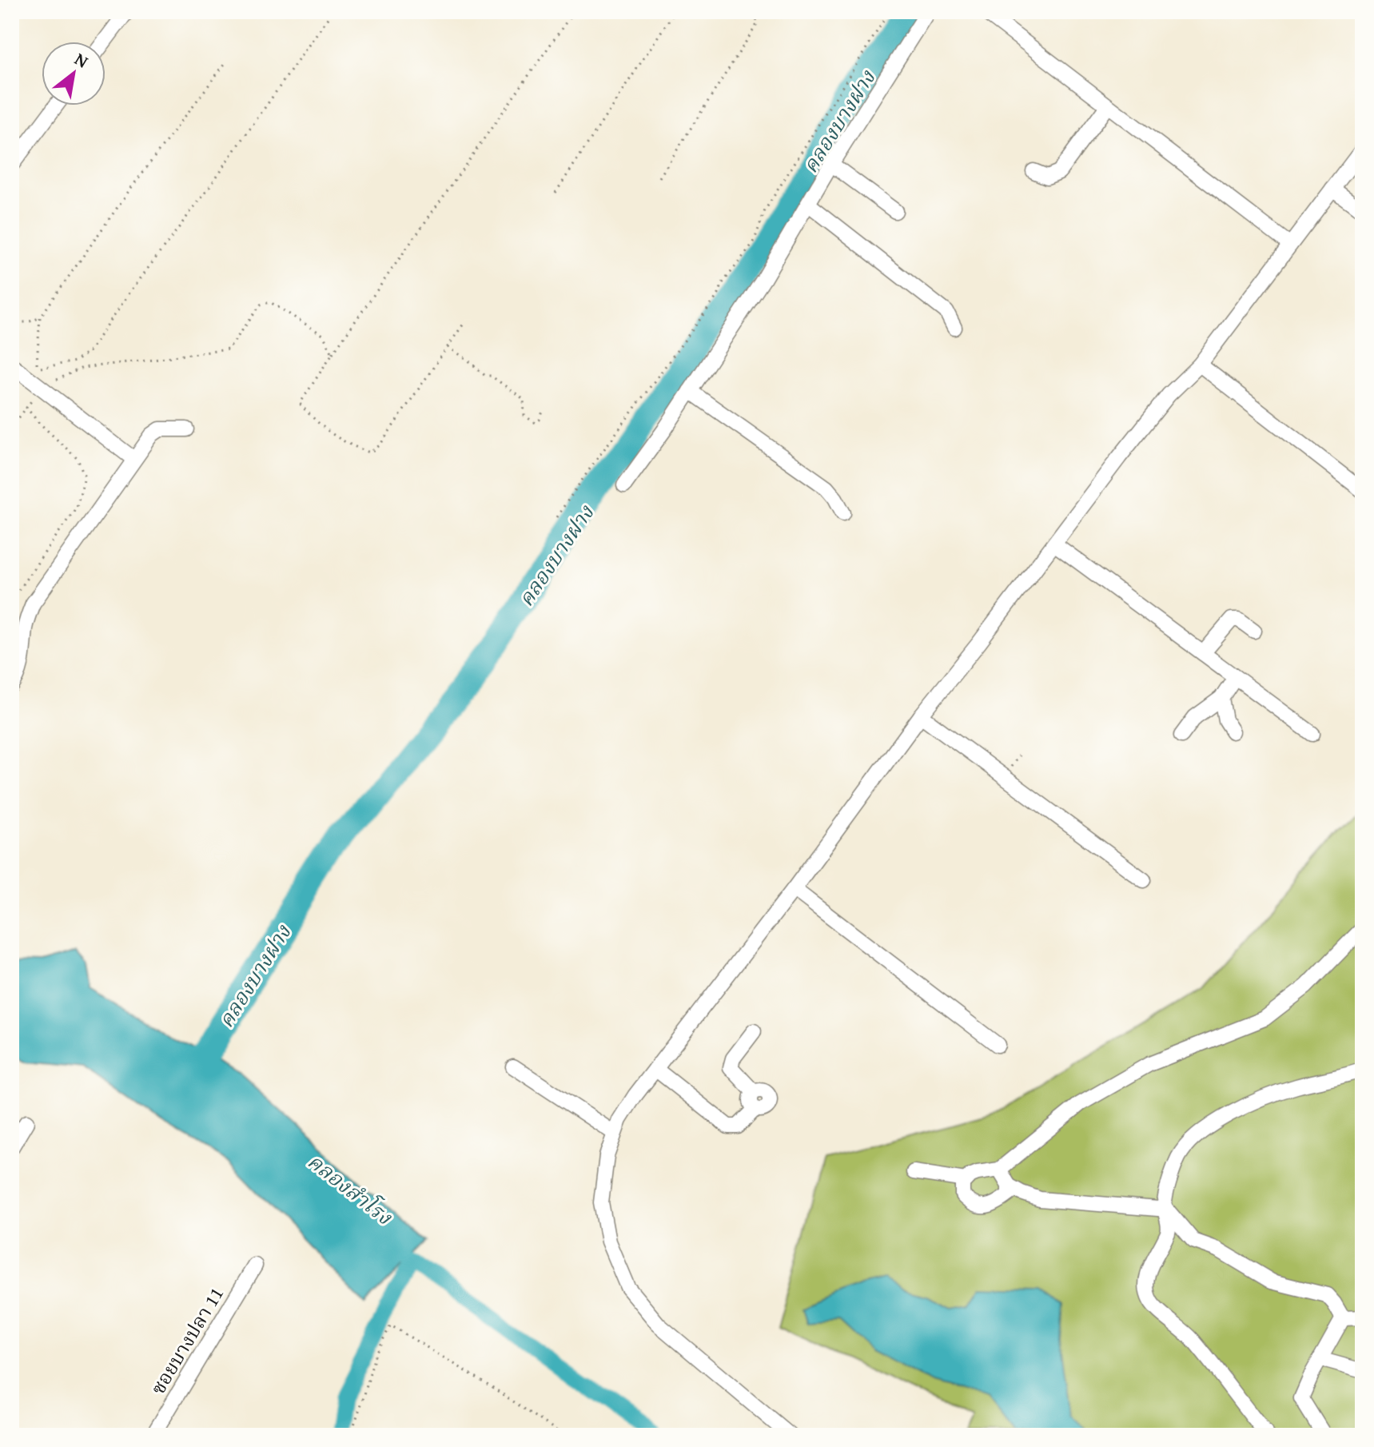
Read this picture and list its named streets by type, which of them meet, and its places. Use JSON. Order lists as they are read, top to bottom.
{
  "streets": {
    "street": ["ซอยบางปลา 11"]
  },
  "water": ["คลองบางฝาง", "คลองสำโรง"],
  "north": "top right"
}
